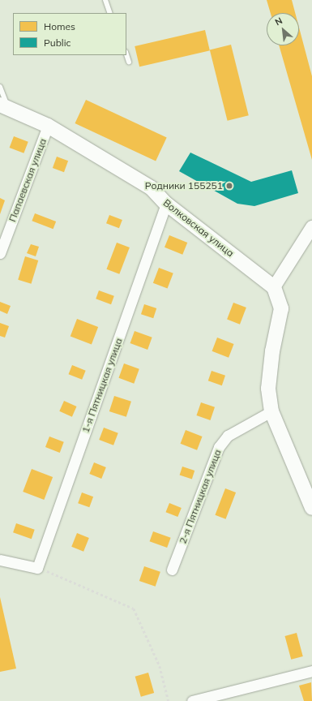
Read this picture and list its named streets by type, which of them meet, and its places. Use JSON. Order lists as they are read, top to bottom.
{
  "streets": {
    "main road": ["Волковская улица"],
    "street": ["Папаевская улица", "1-я Пятницкая улица", "2-я Пятницкая улица"]
  },
  "crossings": [
    ["Папаевская улица", "Волковская улица"],
    ["Волковская улица", "1-я Пятницкая улица"]
  ],
  "places": ["Родники 155251"],
  "legend": ["Homes", "Public"],
  "north": "top left"
}
